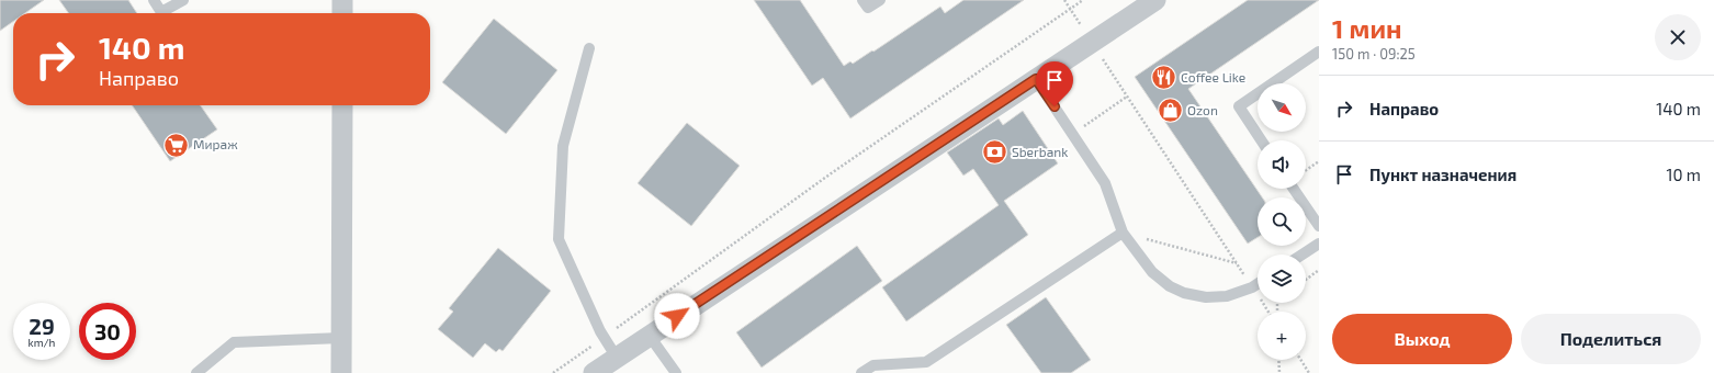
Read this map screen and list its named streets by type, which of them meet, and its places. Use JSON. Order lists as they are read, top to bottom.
{
  "places": {
    "restaurant": ["Coffee Like"],
    "shop": ["Ozon"],
    "supermarket": ["Мираж"],
    "bank": ["Sberbank"]
  },
  "north": "bottom right",
  "page": {
    "heading": ["1 мин", "150 m · 09:25"],
    "turn": ["140 m", "Направо"],
    "list": [
      {
        "name": "Направо",
        "value": "140 m"
      },
      {
        "name": "Пункт назначения",
        "value": "10 m"
      }
    ],
    "map_buttons": "+",
    "speed": "29 km/h",
    "limit": "30",
    "buttons": ["Выход", "Поделиться"]
  }
}
